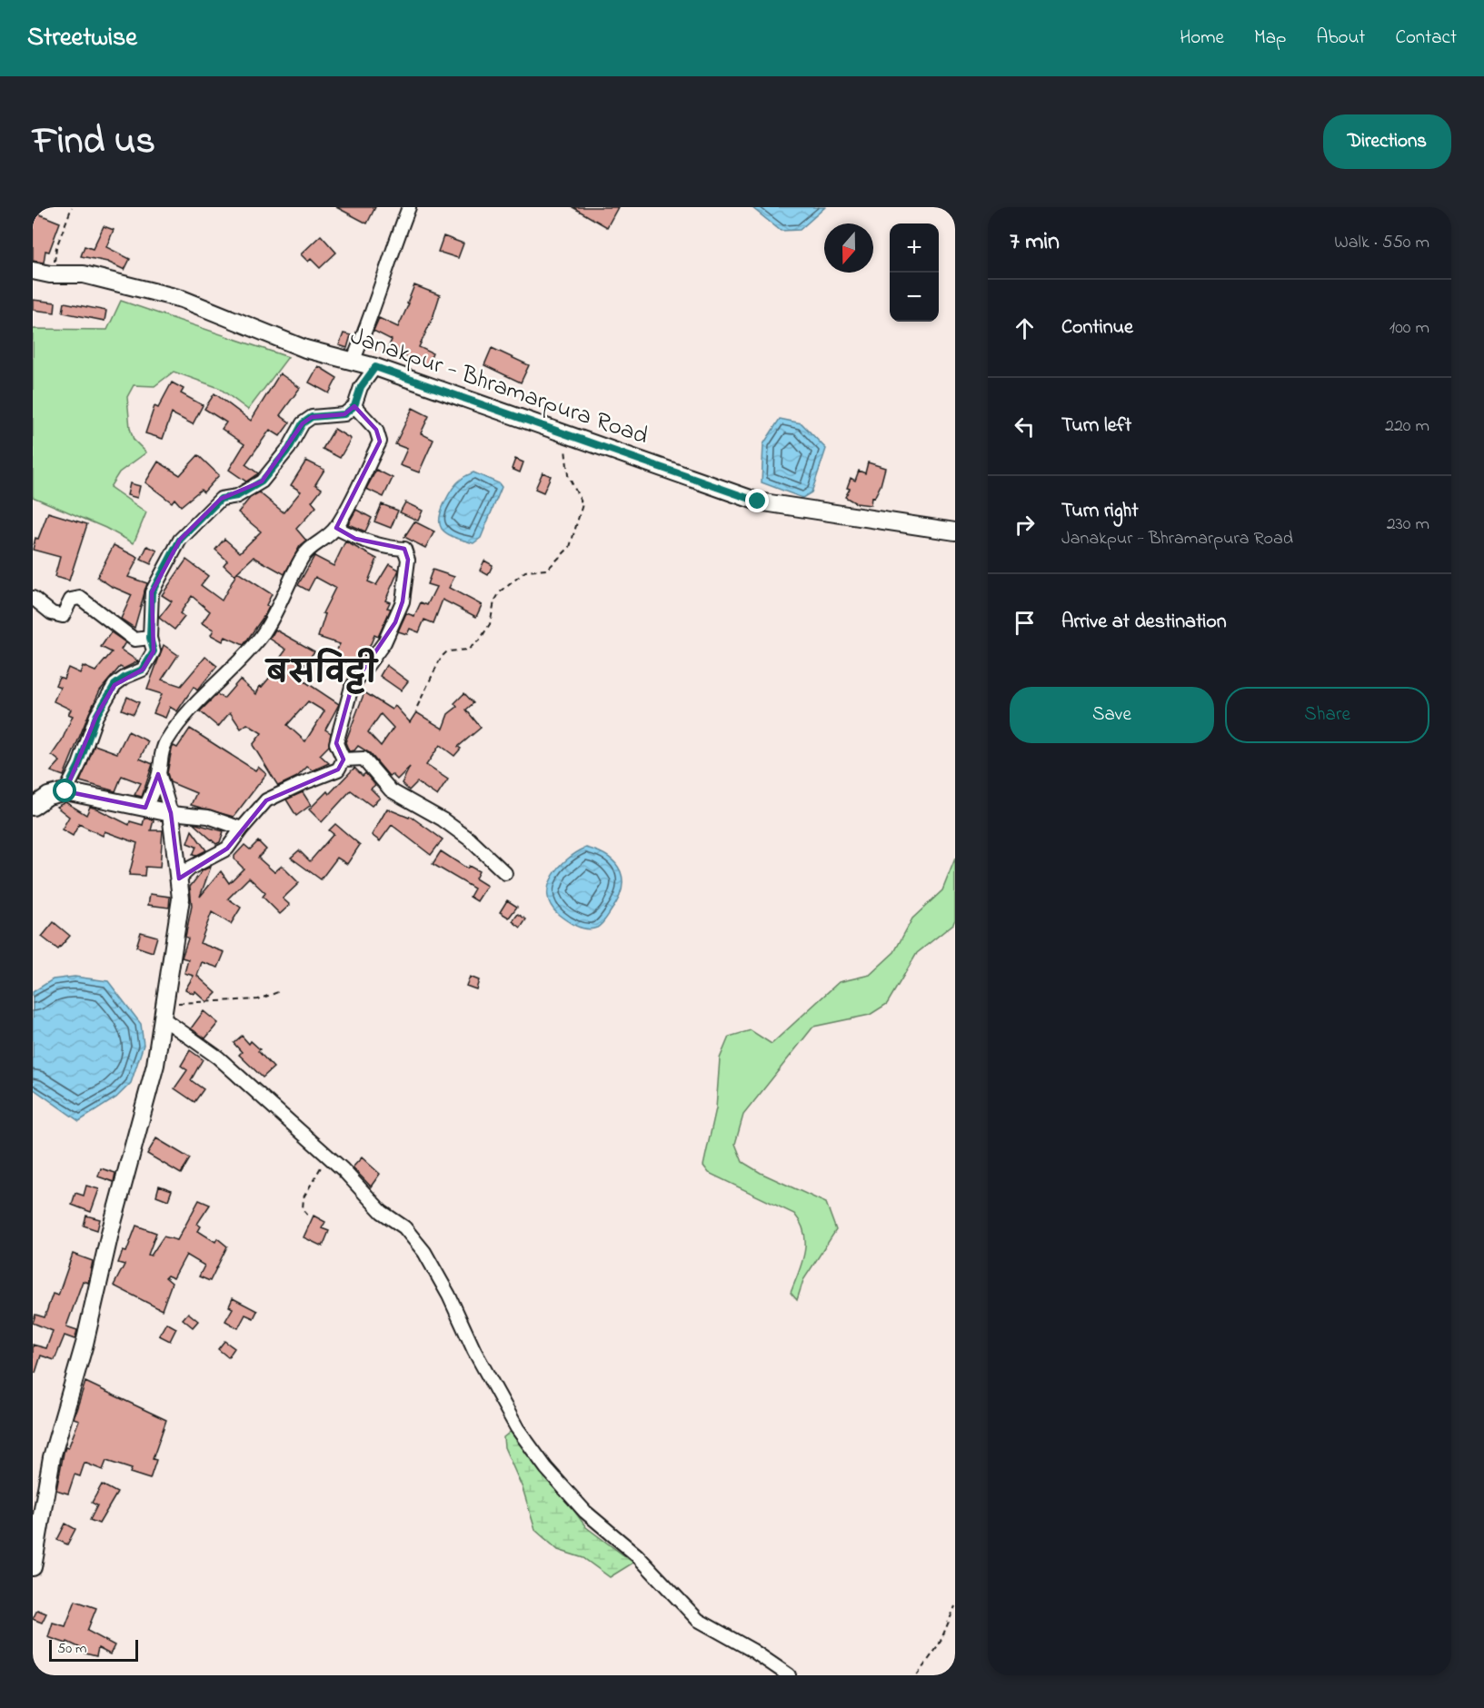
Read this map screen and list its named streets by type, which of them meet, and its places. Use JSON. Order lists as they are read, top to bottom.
{
  "streets": {
    "street": ["Janakpur - Bhramarpura Road"]
  },
  "districts": ["बसविट्टी"],
  "scale_bar": "50 m",
  "north": "bottom",
  "page": {
    "header": "Streetwise",
    "nav": [
      "Home",
      "Map",
      "About",
      "Contact"
    ],
    "title": "Find us",
    "buttons": [
      "Directions",
      ["Save", "Share"]
    ],
    "heading": ["7 min", "Walk · 550 m"],
    "map_buttons": ["+", "−"],
    "list": [
      ["Continue", "100 m"],
      ["Turn left", "220 m"],
      ["Turn right", "Janakpur - Bhramarpura Road", "230 m"],
      "Arrive at destination"
    ],
    "scale": "50 m"
  }
}
